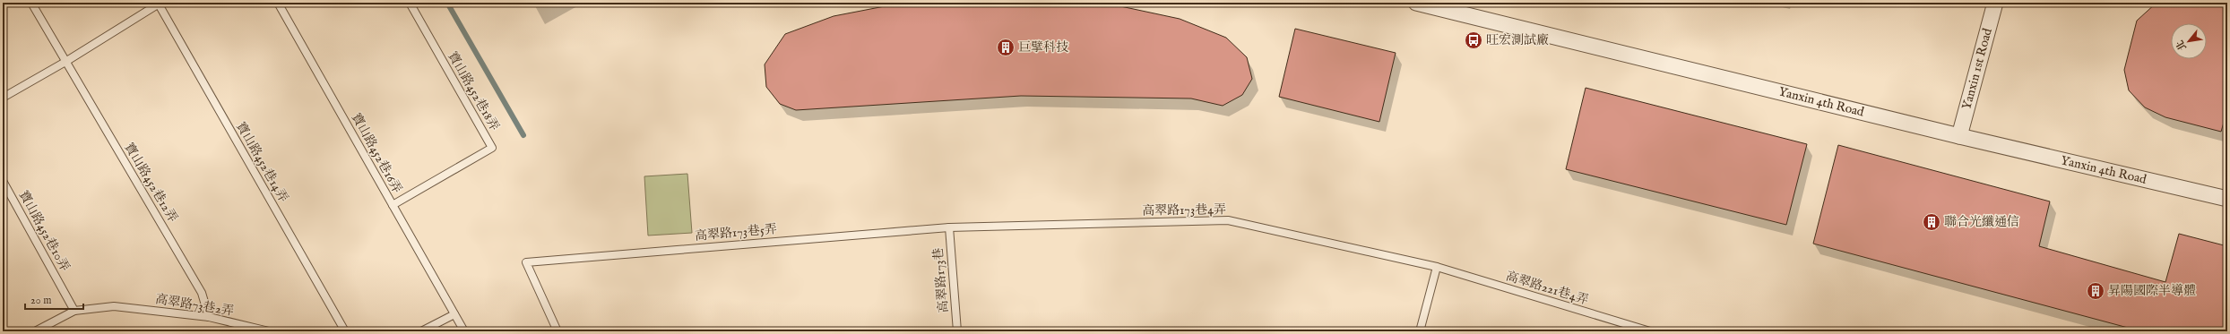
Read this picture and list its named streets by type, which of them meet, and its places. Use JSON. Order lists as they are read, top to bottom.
{
  "streets": {
    "street": ["Yanxin 1st Road", "Yanxin 4th Road"],
    "lane": [
      "寶山路452巷18弄",
      "寶山路452巷16弄",
      "寶山路452巷14弄",
      "寶山路452巷12弄",
      "高翠路173巷4弄",
      "寶山路452巷10弄",
      "高翠路173巷5弄",
      "高翠路173巷",
      "高翠路221巷4弄",
      "高翠路73巷2弄"
    ]
  },
  "crossings": [
    ["Yanxin 1st Road", "Yanxin 4th Road"],
    ["寶山路452巷18弄", "寶山路452巷16弄"],
    ["寶山路452巷12弄", "高翠路73巷2弄"],
    ["高翠路173巷4弄", "高翠路173巷5弄"],
    ["高翠路173巷4弄", "高翠路173巷"],
    ["高翠路173巷4弄", "高翠路221巷4弄"],
    ["寶山路452巷10弄", "高翠路73巷2弄"],
    ["高翠路173巷5弄", "高翠路173巷"]
  ],
  "places": {
    "bus stop": ["旺宏測試廠"],
    "building": ["巨擘科技", "聯合光纖通信", "昇陽國際半導體"]
  },
  "scale_bar": "20 m",
  "north": "bottom left"
}
